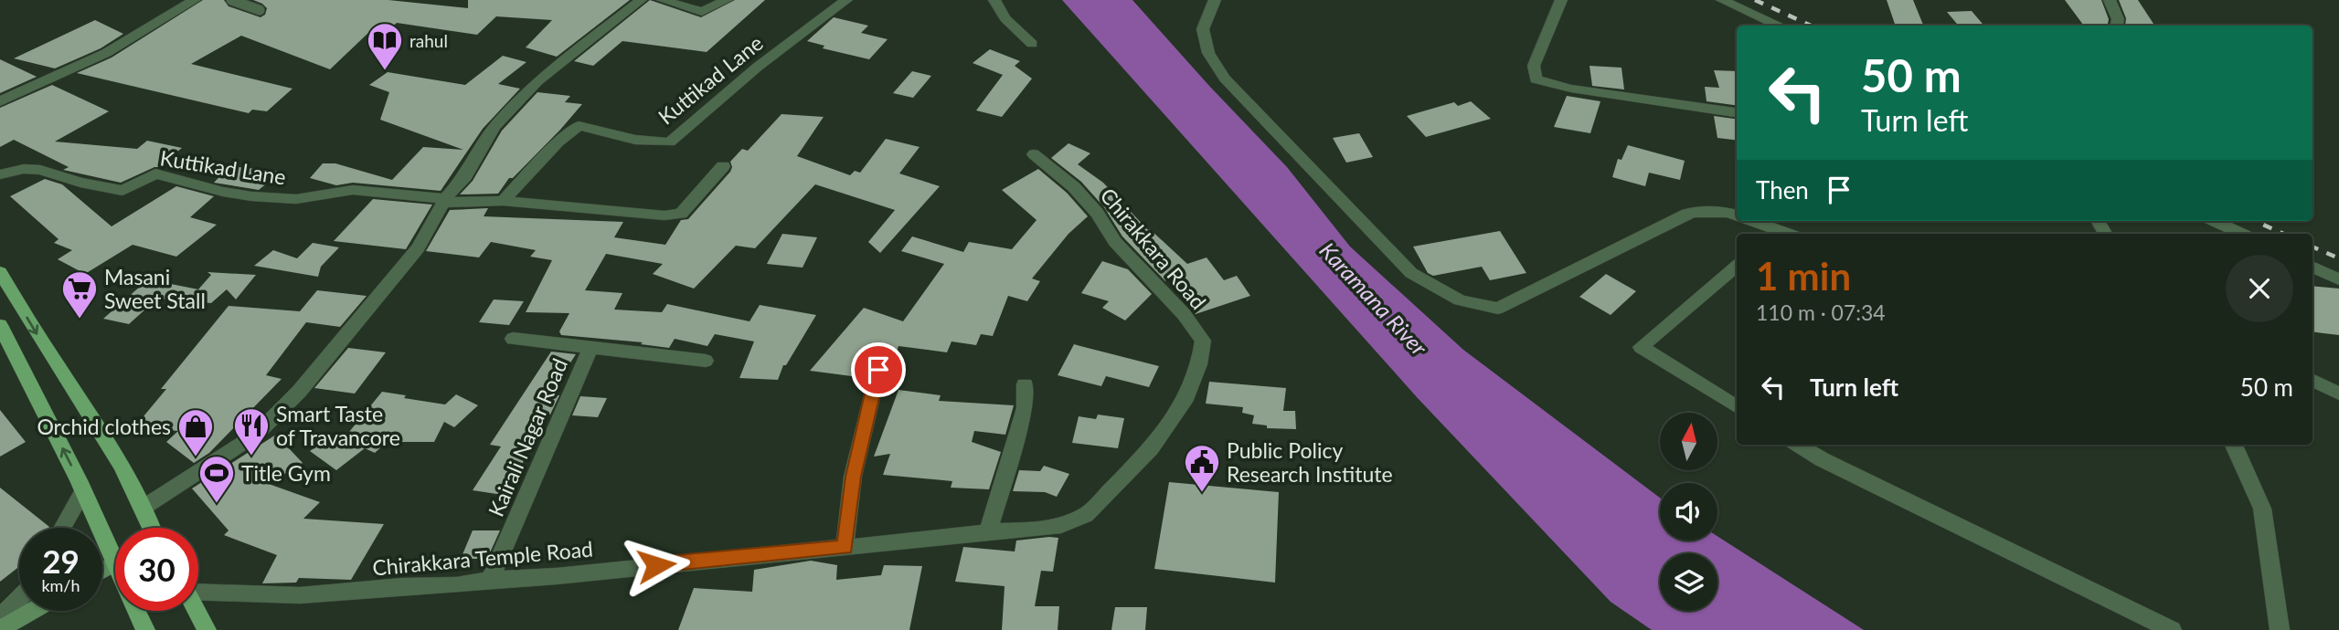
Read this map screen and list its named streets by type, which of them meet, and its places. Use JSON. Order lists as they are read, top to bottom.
{
  "streets": {
    "street": [
      "Kuttikad Lane",
      "Chirakkara Road",
      "Kairali Nagar Road",
      "Chirakkara Temple Road"
    ]
  },
  "crossings": [
    ["Chirakkara Road", "Chirakkara Temple Road"],
    ["Kairali Nagar Road", "Chirakkara Temple Road"]
  ],
  "water": ["Karamana River"],
  "places": {
    "library": ["rahul"],
    "supermarket": ["Masani Sweet Stall"],
    "restaurant": ["Smart Taste of Travancore"],
    "shop": ["Orchid clothes"],
    "public building": ["Public Policy Research Institute"],
    "sports": ["Title Gym"]
  },
  "north": "top",
  "page": {
    "turn": ["50 m", "Turn left"],
    "then": "Then",
    "heading": ["1 min", "110 m · 07:34"],
    "list": [
      {
        "name": "Turn left",
        "value": "50 m"
      }
    ],
    "speed": "29 km/h",
    "limit": "30"
  }
}
